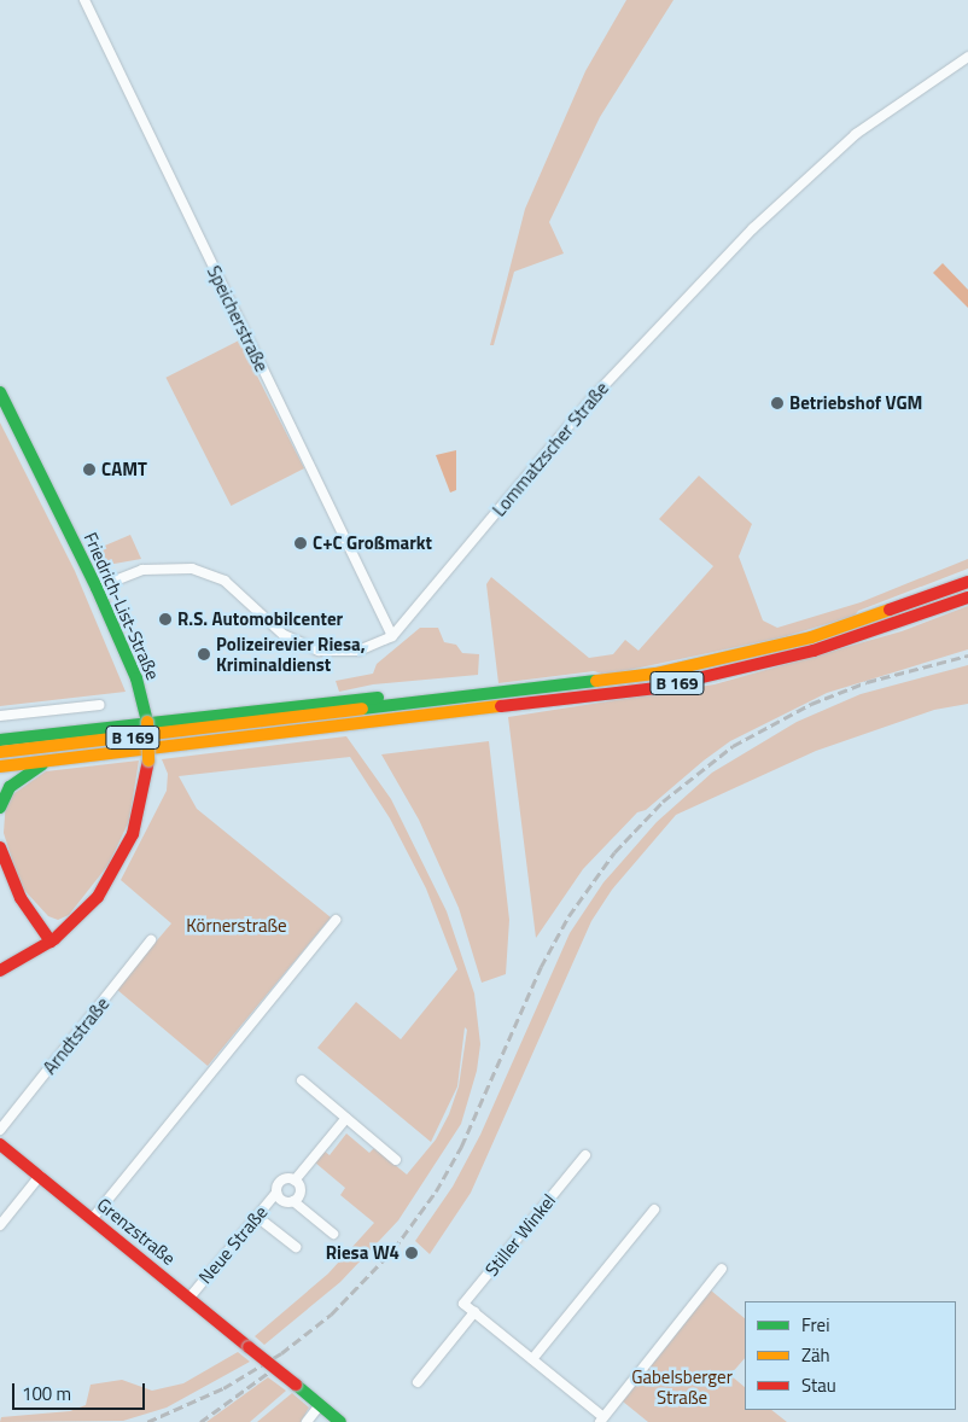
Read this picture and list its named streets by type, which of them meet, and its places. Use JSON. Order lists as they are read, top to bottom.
{
  "streets": {
    "main road": ["Friedrich-List-Straße", "B 169", "Grenzstraße"],
    "street": [
      "Speicherstraße",
      "Lommatzscher Straße",
      "Arndtstraße",
      "Stiller Winkel",
      "Neue Straße"
    ]
  },
  "crossings": [
    ["Speicherstraße", "Lommatzscher Straße"],
    ["Grenzstraße", "Neue Straße"]
  ],
  "parks": ["Körnerstraße", "Gabelsberger Straße"],
  "places": [
    "Betriebshof VGM",
    "CAMT",
    "C+C Großmarkt",
    "R.S. Automobilcenter",
    "Polizeirevier Riesa, Kriminaldienst",
    "Riesa W4"
  ],
  "legend": ["Frei", "Zäh", "Stau"],
  "scale_bar": "100 m"
}
